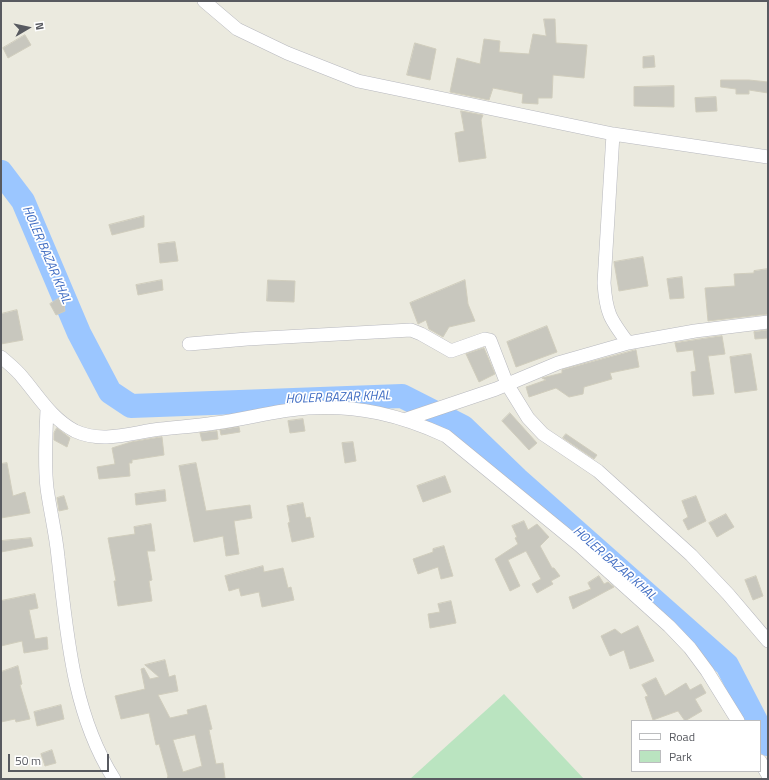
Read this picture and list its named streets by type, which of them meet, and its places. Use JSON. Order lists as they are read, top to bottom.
{
  "water": ["HOLER BAZAR KHAL"],
  "legend": ["Road", "Park"],
  "scale_bar": "50 m",
  "north": "right"
}
